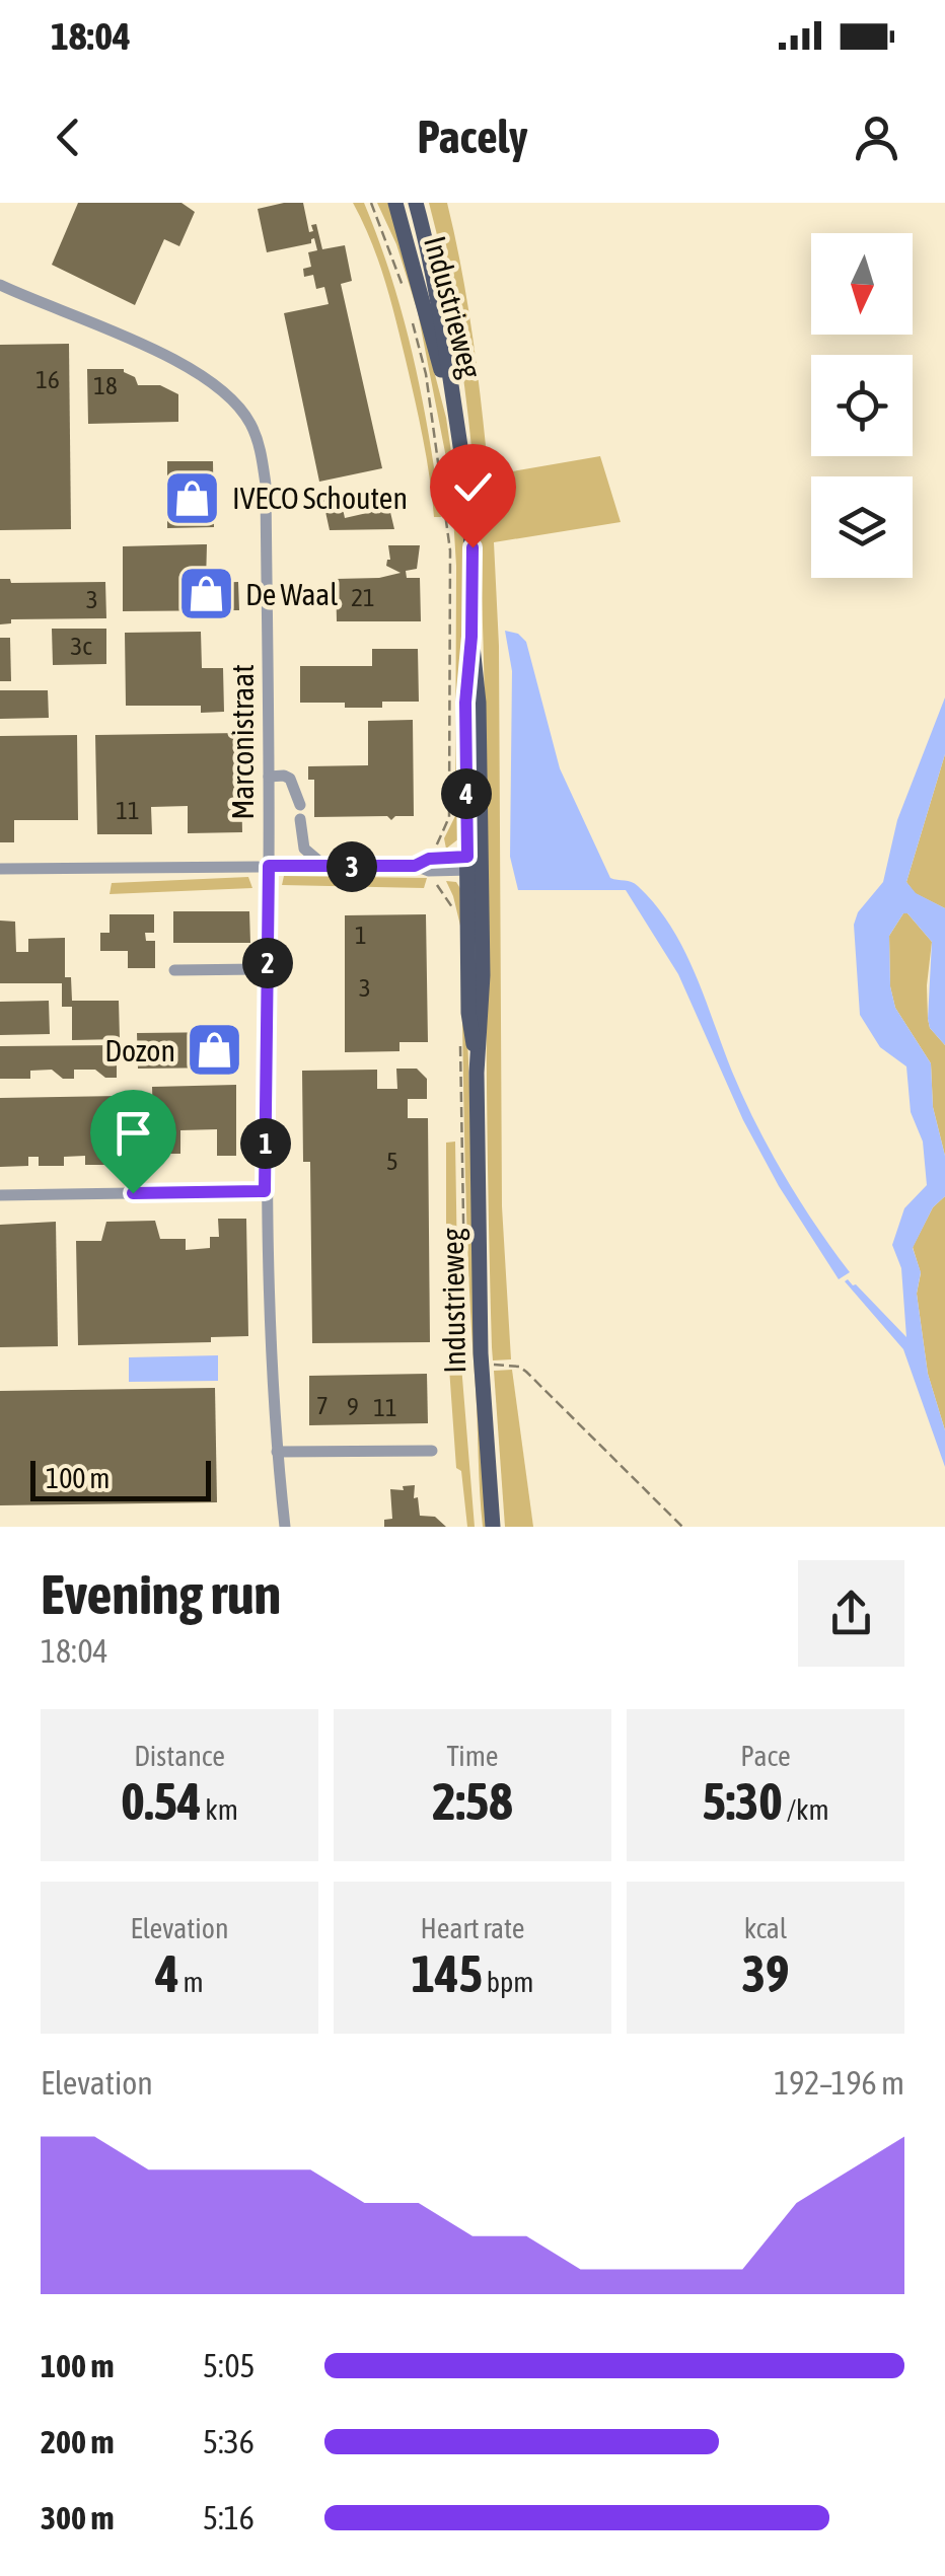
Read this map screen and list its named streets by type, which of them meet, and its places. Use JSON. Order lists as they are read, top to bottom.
{
  "streets": {
    "main road": ["Industrieweg"],
    "street": ["Marconistraat"]
  },
  "places": {
    "shop": ["IVECO Schouten", "De Waal", "Dozon"]
  },
  "house_numbers": [
    "16",
    "18",
    "21",
    "3",
    "3c",
    "11",
    "1",
    "3",
    "5",
    "7",
    "9",
    "11"
  ],
  "scale_bar": "100 m",
  "north": "bottom",
  "page": {
    "status": "18:04",
    "header": "Pacely",
    "pins": [
      "4",
      "3",
      "2",
      "1"
    ],
    "scale": "100 m",
    "heading": ["Evening run", "18:04"],
    "stats": [
      ["Distance", "0.54 km"],
      ["Time", "2:58"],
      ["Pace", "5:30 /km"],
      ["Elevation", "4 m"],
      ["Heart rate", "145 bpm"],
      ["kcal", "39"]
    ],
    "chart": ["Elevation", "192–196 m"],
    "list": [
      {
        "name": "100 m",
        "note": "5:05"
      },
      {
        "name": "200 m",
        "note": "5:36"
      },
      {
        "name": "300 m",
        "note": "5:16"
      }
    ]
  }
}
